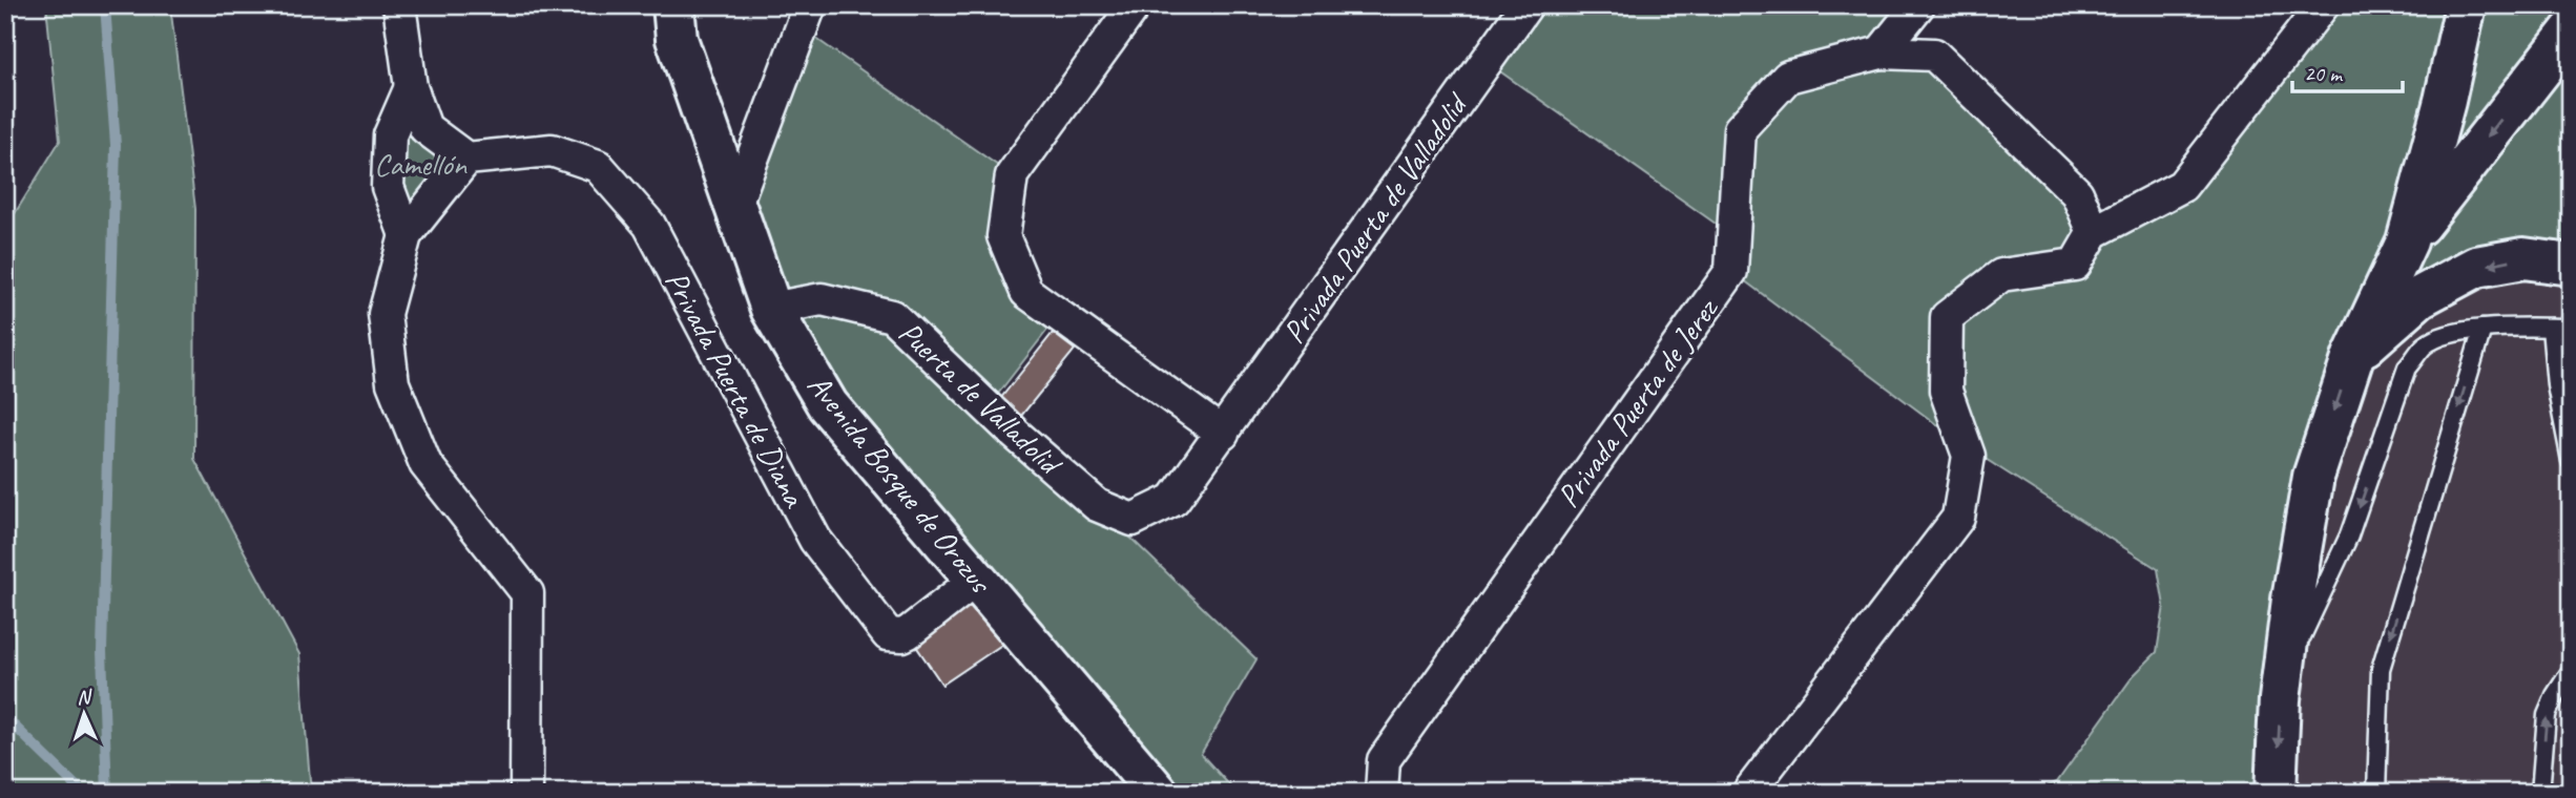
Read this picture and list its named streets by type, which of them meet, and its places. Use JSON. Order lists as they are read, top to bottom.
{
  "streets": {
    "street": [
      "Privada Puerta de Valladolid",
      "Privada Puerta de Diana",
      "Puerta de Valladolid",
      "Privada Puerta de Jerez",
      "Avenida Bosque de Orozus"
    ]
  },
  "crossings": [
    ["Privada Puerta de Valladolid", "Puerta de Valladolid"],
    ["Privada Puerta de Diana", "Avenida Bosque de Orozus"],
    ["Puerta de Valladolid", "Avenida Bosque de Orozus"]
  ],
  "parks": ["Camellón"],
  "scale_bar": "20 m",
  "north": "top"
}
